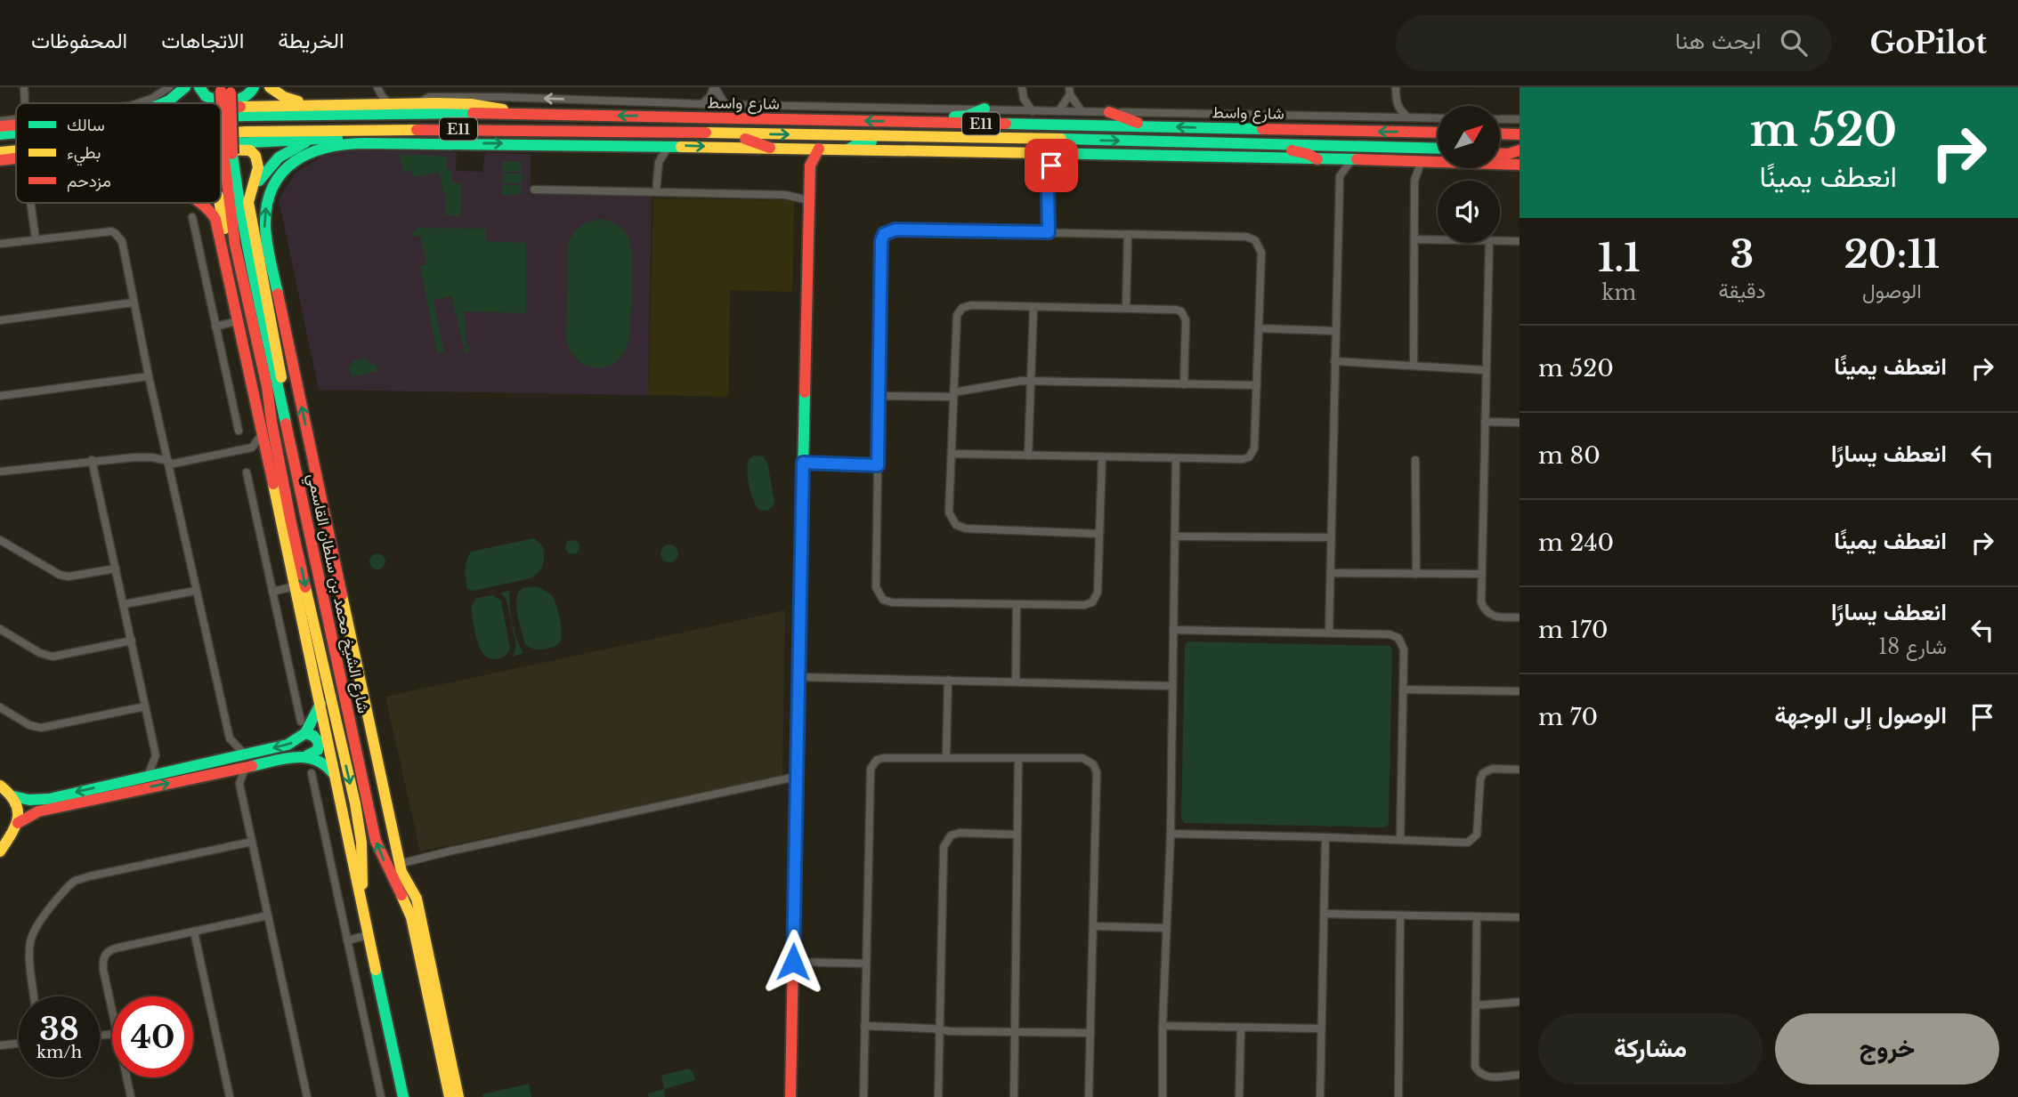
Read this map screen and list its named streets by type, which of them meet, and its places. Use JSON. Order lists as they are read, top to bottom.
{
  "streets": {
    "main road": ["شارع واسط", "E11", "شارع الشيخ محمد بن سلطان القاسمي"]
  },
  "legend": ["سالك", "بطيء", "مزدحم"],
  "north": "top right",
  "page": {
    "header": "GoPilot",
    "search": "ابحث هنا",
    "nav": ["الخريطة", "الاتجاهات", "المحفوظات"],
    "turn": ["520 m", "انعطف يمينًا"],
    "eta": [
      "20:11",
      "الوصول",
      "3",
      "دقيقة",
      "1.1",
      "km"
    ],
    "list": [
      {
        "name": "انعطف يمينًا",
        "value": "520 m"
      },
      {
        "name": "انعطف يسارًا",
        "value": "80 m"
      },
      {
        "name": "انعطف يمينًا",
        "value": "240 m"
      },
      {
        "name": "انعطف يسارًا",
        "note": "شارع 18",
        "value": "170 m"
      },
      {
        "name": "الوصول إلى الوجهة",
        "value": "70 m"
      }
    ],
    "speed": "38 km/h",
    "limit": "40",
    "buttons": ["خروج", "مشاركة"]
  }
}
